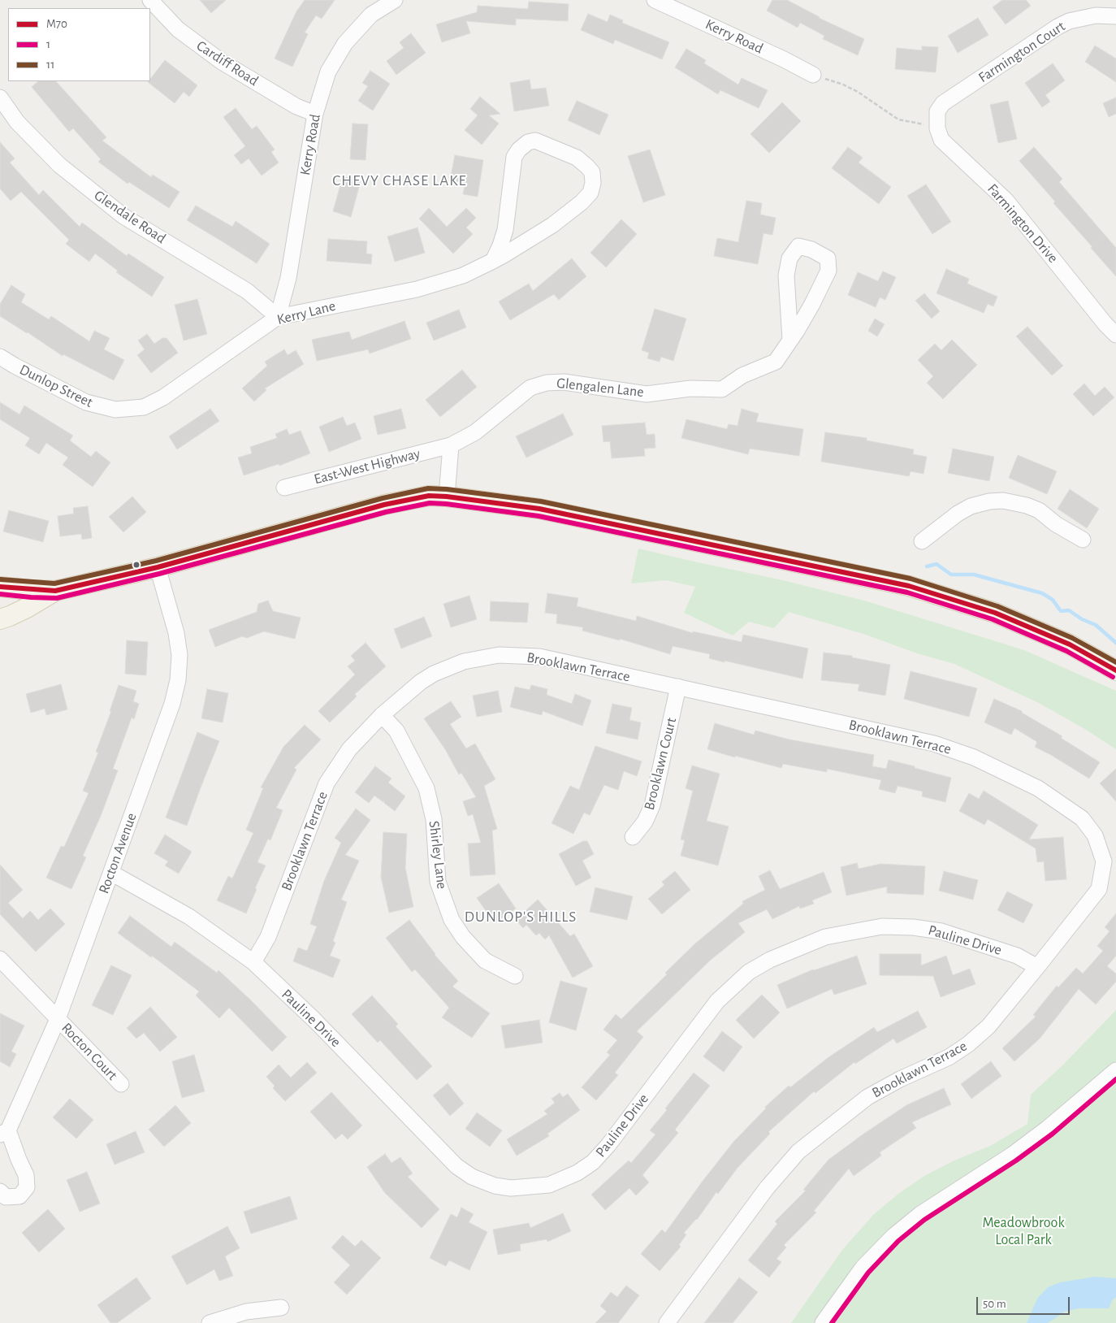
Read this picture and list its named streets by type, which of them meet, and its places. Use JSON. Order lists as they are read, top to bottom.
{
  "streets": {
    "street": [
      "Kerry Road",
      "Farmington Court",
      "Cardiff Road",
      "Glendale Road",
      "Farmington Drive",
      "Kerry Lane",
      "Dunlop Street",
      "Glengalen Lane",
      "East-West Highway",
      "Brooklawn Terrace",
      "Brooklawn Court",
      "Rocton Avenue",
      "Shirley Lane",
      "Pauline Drive",
      "Rocton Court"
    ]
  },
  "crossings": [
    ["Kerry Road", "Cardiff Road"],
    ["Kerry Road", "Glendale Road"],
    ["Kerry Road", "Kerry Lane"],
    ["Farmington Court", "Farmington Drive"],
    ["Glendale Road", "Kerry Lane"],
    ["Kerry Lane", "Dunlop Street"],
    ["Glengalen Lane", "East-West Highway"],
    ["Brooklawn Terrace", "Brooklawn Court"],
    ["Brooklawn Terrace", "Shirley Lane"],
    ["Brooklawn Terrace", "Pauline Drive"],
    ["Rocton Avenue", "Pauline Drive"],
    ["Rocton Avenue", "Rocton Court"]
  ],
  "districts": ["CHEVY CHASE LAKE", "DUNLOP'S HILLS"],
  "parks": ["Meadowbrook Local Park"],
  "lines": ["transit line 11", "transit line M70", "transit line 1"],
  "legend": ["M70", "1", "11"],
  "scale_bar": "50 m"
}
